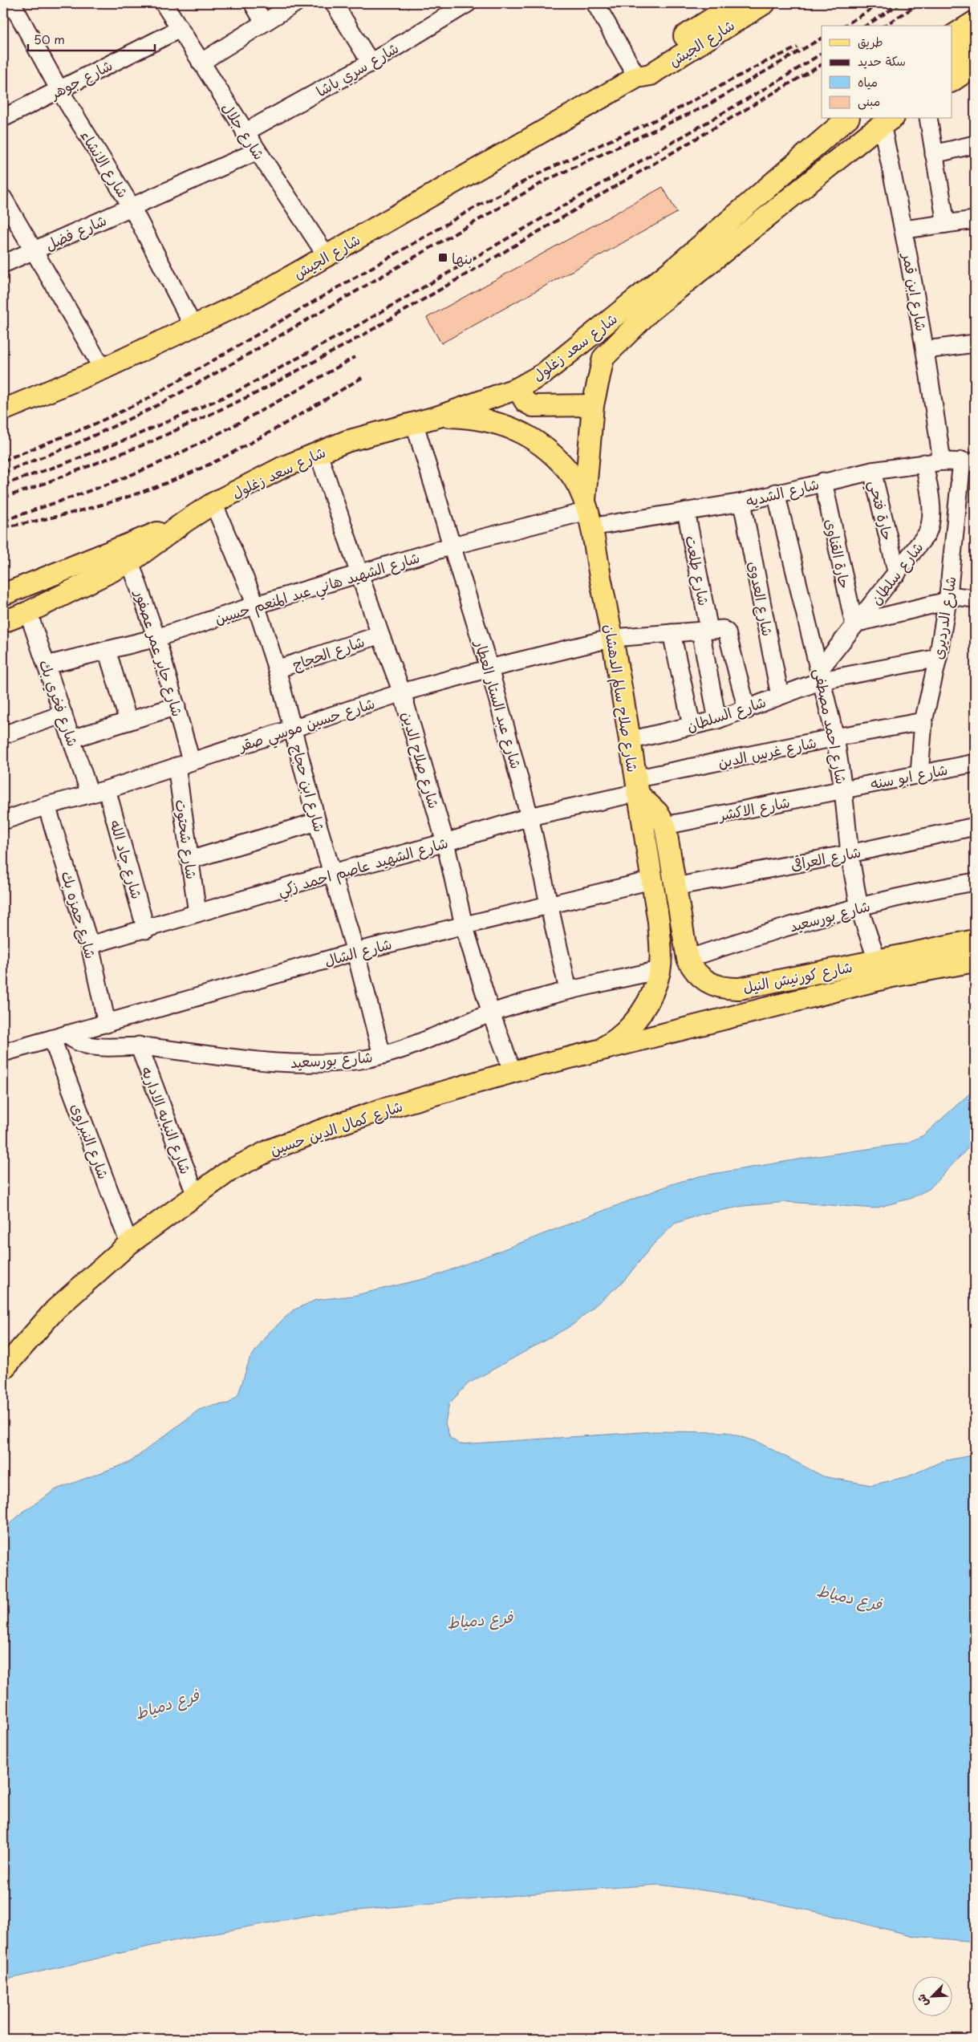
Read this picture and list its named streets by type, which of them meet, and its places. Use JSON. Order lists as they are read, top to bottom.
{
  "streets": {
    "main road": [
      "شارع الجيش",
      "شارع سعد زغلول",
      "شارع صلاح سالم الدهشان",
      "شارع كورنيش النيل",
      "شارع كمال الدين حسين"
    ],
    "street": [
      "شارع سري باشا",
      "شارع جوهر",
      "شارع جلال",
      "شارع الانشاء",
      "شارع فضل",
      "شارع ابن قمر",
      "شارع الشديه",
      "حارة فتحي",
      "حارة القناوى",
      "شارع طلعت",
      "شارع سلطان",
      "شارع الشهيد هاني عبد المنعم حسين",
      "شارع العدوى",
      "شارع الدرديرى",
      "شارع الحجاج",
      "شارع جابر عمر عصفور",
      "شارع فخري بك",
      "شارع عبد الستار العطار",
      "شارع السلطان",
      "شارع حسين موسي صقر",
      "شارع احمد مصطفى",
      "شارع غرس الدين",
      "شارع صلاح الدين",
      "شارع ابو سنه",
      "شارع ابن حجاج",
      "شارع الاكشر",
      "شارع شحتوت",
      "شارع العراقى",
      "شارع جاد الله",
      "شارع الشهيد عاصم احمد زكي",
      "شارع حمزه بك",
      "شارع بورسعيد",
      "شارع الشال",
      "شارع النيابه الاداريه",
      "شارع النبراوى"
    ]
  },
  "crossings": [
    ["شارع الجيش", "شارع جلال"],
    ["شارع الجيش", "شارع الانشاء"],
    ["شارع سري باشا", "شارع جلال"],
    ["شارع جوهر", "شارع جلال"],
    ["شارع جوهر", "شارع الانشاء"],
    ["شارع جلال", "شارع فضل"],
    ["شارع الانشاء", "شارع فضل"],
    ["شارع ابن قمر", "شارع سعد زغلول"],
    ["شارع ابن قمر", "شارع الشديه"],
    ["شارع سعد زغلول", "شارع الشديه"],
    ["شارع سعد زغلول", "شارع الشهيد هاني عبد المنعم حسين"],
    ["شارع سعد زغلول", "شارع جابر عمر عصفور"],
    ["شارع سعد زغلول", "شارع صلاح سالم الدهشان"],
    ["شارع سعد زغلول", "شارع فخري بك"],
    ["شارع سعد زغلول", "شارع عبد الستار العطار"],
    ["شارع سعد زغلول", "شارع صلاح الدين"],
    ["شارع سعد زغلول", "شارع ابن حجاج"],
    ["شارع الشديه", "حارة فتحي"],
    ["شارع الشديه", "حارة القناوى"],
    ["شارع الشديه", "شارع طلعت"],
    ["شارع الشديه", "شارع سلطان"],
    ["شارع الشديه", "شارع الشهيد هاني عبد المنعم حسين"],
    ["شارع الشديه", "شارع العدوى"],
    ["شارع الشديه", "شارع الدرديرى"],
    ["شارع الشديه", "شارع صلاح سالم الدهشان"],
    ["شارع الشديه", "شارع احمد مصطفى"],
    ["حارة فتحي", "شارع سلطان"],
    ["حارة القناوى", "شارع سلطان"],
    ["شارع طلعت", "شارع حسين موسي صقر"],
    ["شارع سلطان", "شارع السلطان"],
    ["شارع سلطان", "شارع احمد مصطفى"],
    ["شارع الشهيد هاني عبد المنعم حسين", "شارع جابر عمر عصفور"],
    ["شارع الشهيد هاني عبد المنعم حسين", "شارع صلاح سالم الدهشان"],
    ["شارع الشهيد هاني عبد المنعم حسين", "شارع فخري بك"],
    ["شارع الشهيد هاني عبد المنعم حسين", "شارع عبد الستار العطار"],
    ["شارع الشهيد هاني عبد المنعم حسين", "شارع صلاح الدين"],
    ["شارع الشهيد هاني عبد المنعم حسين", "شارع ابن حجاج"],
    ["شارع العدوى", "شارع السلطان"],
    ["شارع الدرديرى", "شارع السلطان"],
    ["شارع الدرديرى", "شارع غرس الدين"],
    ["شارع الدرديرى", "شارع ابو سنه"],
    ["شارع الحجاج", "شارع صلاح الدين"],
    ["شارع الحجاج", "شارع ابن حجاج"],
    ["شارع جابر عمر عصفور", "شارع حسين موسي صقر"],
    ["شارع جابر عمر عصفور", "شارع شحتوت"],
    ["شارع صلاح سالم الدهشان", "شارع السلطان"],
    ["شارع صلاح سالم الدهشان", "شارع حسين موسي صقر"],
    ["شارع صلاح سالم الدهشان", "شارع غرس الدين"],
    ["شارع صلاح سالم الدهشان", "شارع الشهيد عاصم احمد زكي"],
    ["شارع صلاح سالم الدهشان", "شارع بورسعيد"],
    ["شارع صلاح سالم الدهشان", "شارع الشال"],
    ["شارع صلاح سالم الدهشان", "شارع كورنيش النيل"],
    ["شارع صلاح سالم الدهشان", "شارع كمال الدين حسين"],
    ["شارع فخري بك", "شارع حسين موسي صقر"],
    ["شارع عبد الستار العطار", "شارع حسين موسي صقر"],
    ["شارع عبد الستار العطار", "شارع الشهيد عاصم احمد زكي"],
    ["شارع عبد الستار العطار", "شارع بورسعيد"],
    ["شارع عبد الستار العطار", "شارع الشال"],
    ["شارع السلطان", "شارع احمد مصطفى"],
    ["شارع حسين موسي صقر", "شارع صلاح الدين"],
    ["شارع حسين موسي صقر", "شارع ابن حجاج"],
    ["شارع حسين موسي صقر", "شارع شحتوت"],
    ["شارع حسين موسي صقر", "شارع جاد الله"],
    ["شارع حسين موسي صقر", "شارع حمزه بك"],
    ["شارع احمد مصطفى", "شارع غرس الدين"],
    ["شارع احمد مصطفى", "شارع ابو سنه"],
    ["شارع احمد مصطفى", "شارع الاكشر"],
    ["شارع احمد مصطفى", "شارع العراقى"],
    ["شارع احمد مصطفى", "شارع بورسعيد"],
    ["شارع احمد مصطفى", "شارع كورنيش النيل"],
    ["شارع غرس الدين", "شارع الشهيد عاصم احمد زكي"],
    ["شارع غرس الدين", "شارع كورنيش النيل"],
    ["شارع صلاح الدين", "شارع الشهيد عاصم احمد زكي"],
    ["شارع صلاح الدين", "شارع بورسعيد"],
    ["شارع صلاح الدين", "شارع الشال"],
    ["شارع صلاح الدين", "شارع كمال الدين حسين"],
    ["شارع ابو سنه", "شارع الاكشر"],
    ["شارع ابن حجاج", "شارع الشهيد عاصم احمد زكي"],
    ["شارع ابن حجاج", "شارع بورسعيد"],
    ["شارع ابن حجاج", "شارع الشال"],
    ["شارع الاكشر", "شارع كورنيش النيل"],
    ["شارع شحتوت", "شارع الشهيد عاصم احمد زكي"],
    ["شارع العراقى", "شارع كورنيش النيل"],
    ["شارع جاد الله", "شارع الشهيد عاصم احمد زكي"],
    ["شارع الشهيد عاصم احمد زكي", "شارع حمزه بك"],
    ["شارع الشهيد عاصم احمد زكي", "شارع كورنيش النيل"],
    ["شارع حمزه بك", "شارع الشال"],
    ["شارع بورسعيد", "شارع الشال"],
    ["شارع بورسعيد", "شارع كورنيش النيل"],
    ["شارع بورسعيد", "شارع النيابه الاداريه"],
    ["شارع بورسعيد", "شارع النبراوى"],
    ["شارع الشال", "شارع النبراوى"],
    ["شارع كورنيش النيل", "شارع كمال الدين حسين"],
    ["شارع النيابه الاداريه", "شارع كمال الدين حسين"],
    ["شارع كمال الدين حسين", "شارع النبراوى"]
  ],
  "water": ["فرع دمياط"],
  "places": {
    "transit": ["بنها"]
  },
  "legend": [
    "طريق",
    "سكة حديد",
    "مياه",
    "مبنى"
  ],
  "scale_bar": "50 m",
  "north": "bottom left"
}
